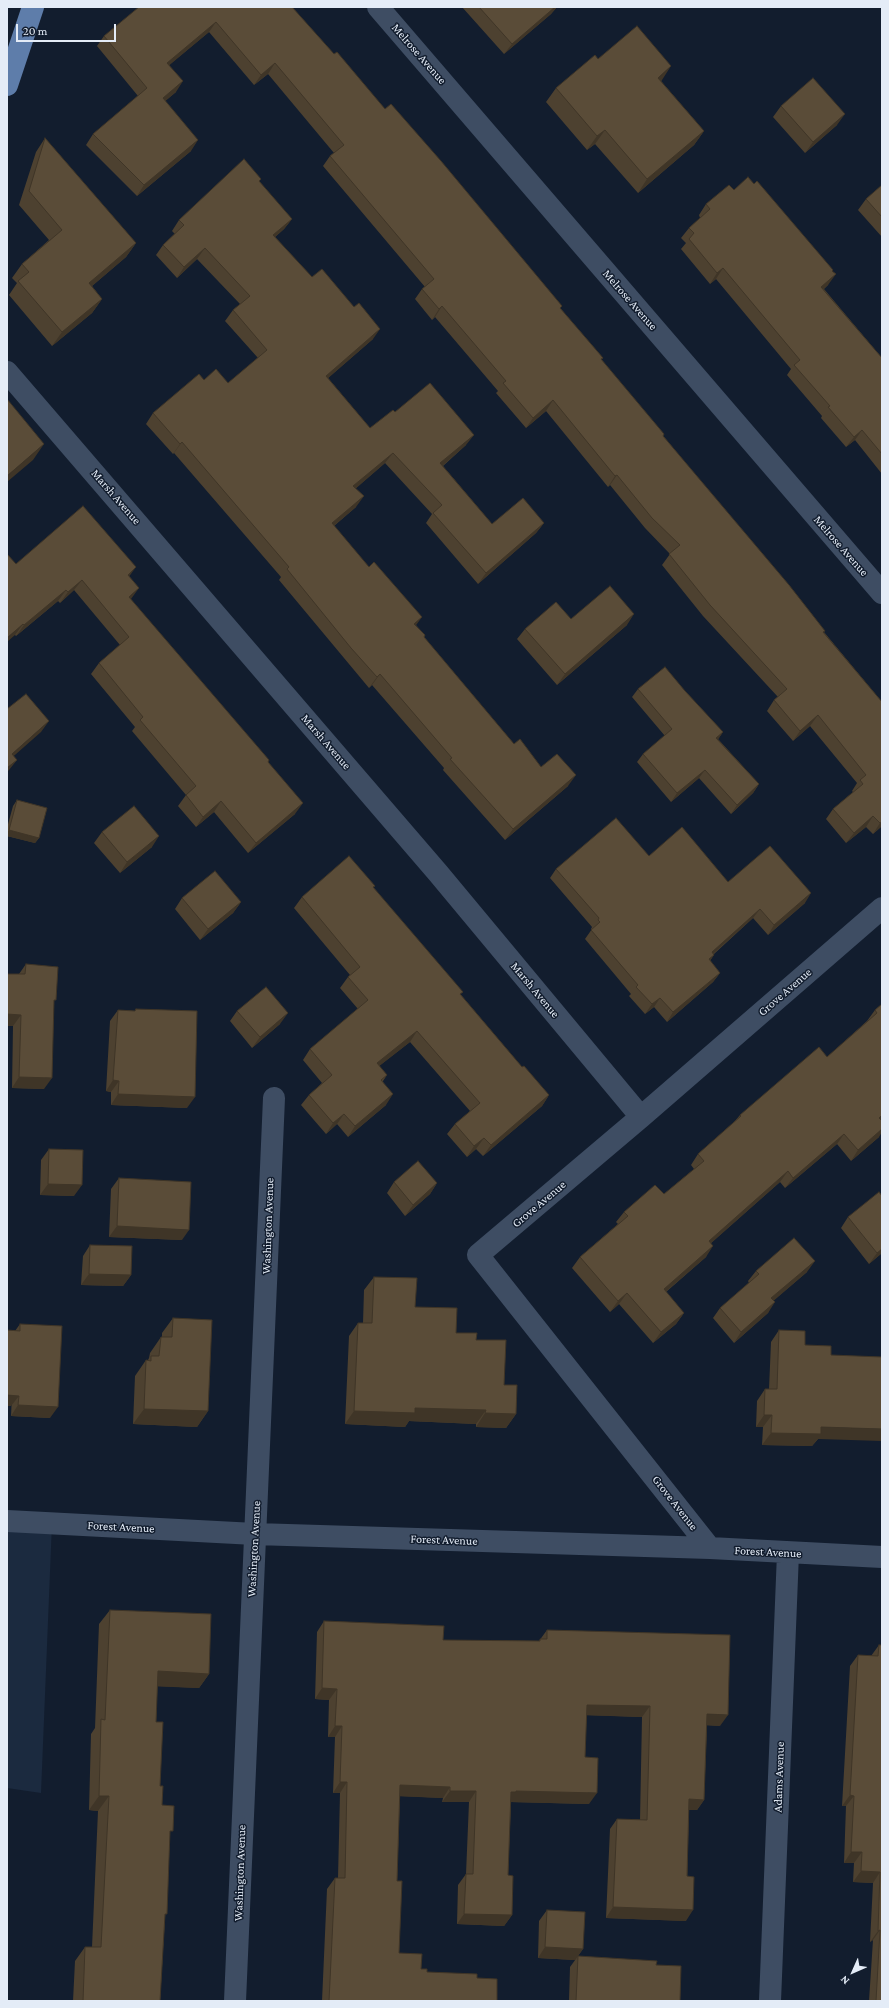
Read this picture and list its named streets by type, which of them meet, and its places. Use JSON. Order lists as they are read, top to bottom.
{
  "streets": {
    "street": [
      "Melrose Avenue",
      "Marsh Avenue",
      "Grove Avenue",
      "Washington Avenue",
      "Forest Avenue",
      "Adams Avenue"
    ]
  },
  "crossings": [
    ["Marsh Avenue", "Grove Avenue"],
    ["Grove Avenue", "Forest Avenue"],
    ["Washington Avenue", "Forest Avenue"],
    ["Forest Avenue", "Adams Avenue"]
  ],
  "scale_bar": "20 m",
  "north": "bottom left"
}
